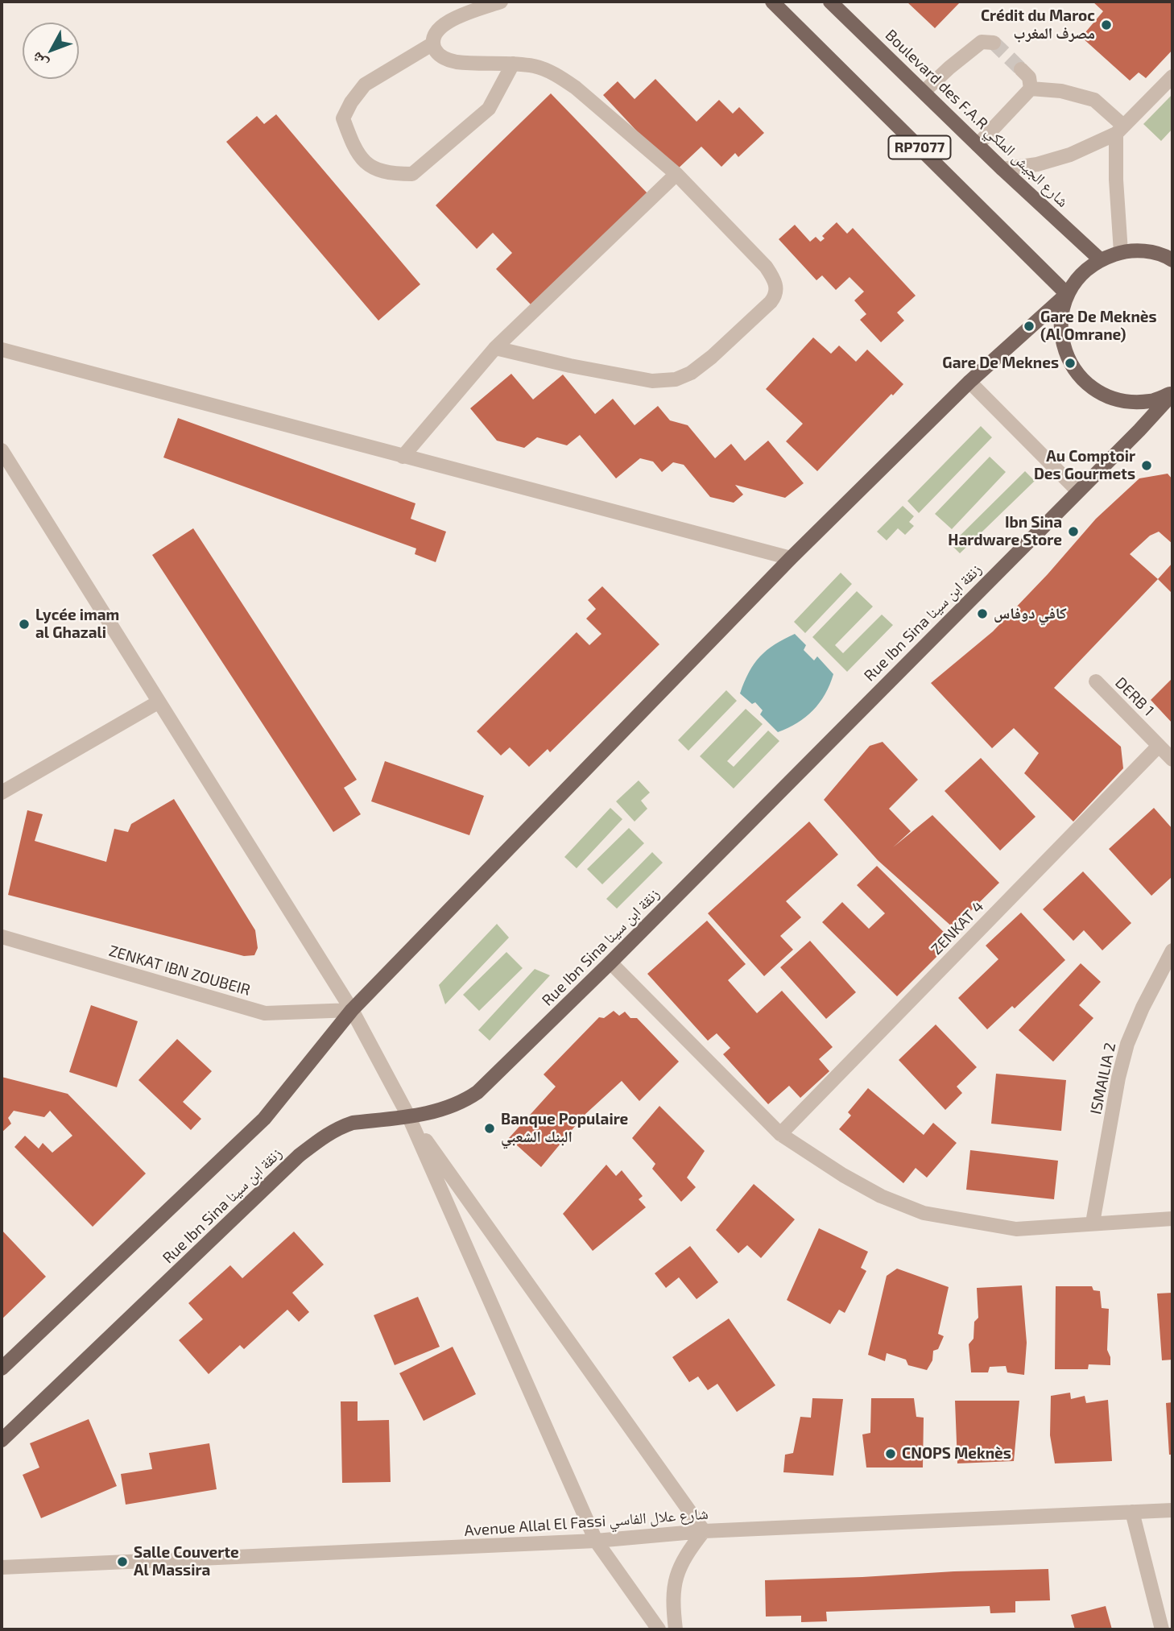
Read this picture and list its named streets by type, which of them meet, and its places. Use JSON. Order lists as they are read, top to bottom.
{
  "streets": {
    "main road": ["Boulevard des F.A.R شارع الجيش الملكي", "RP7077", "Rue Ibn Sina زنقة ابن سينا"],
    "street": [
      "DERB 1",
      "ZENKAT 4",
      "ZENKAT IBN ZOUBEIR",
      "ISMAILIA 2",
      "Avenue Allal El Fassi شارع علال الفاسي"
    ]
  },
  "crossings": [
    ["DERB 1", "ZENKAT 4"]
  ],
  "places": [
    "Crédit du Maroc مصرف المغرب",
    "Gare De Meknès (Al Omrane)",
    "Gare De Meknes",
    "Au Comptoir Des Gourmets",
    "Ibn Sina Hardware Store",
    "كافي دوفاس",
    "Lycée imam al Ghazali",
    "Banque Populaire البنك الشعبي",
    "CNOPS Meknès",
    "Salle Couverte Al Massira"
  ],
  "north": "bottom left"
}
